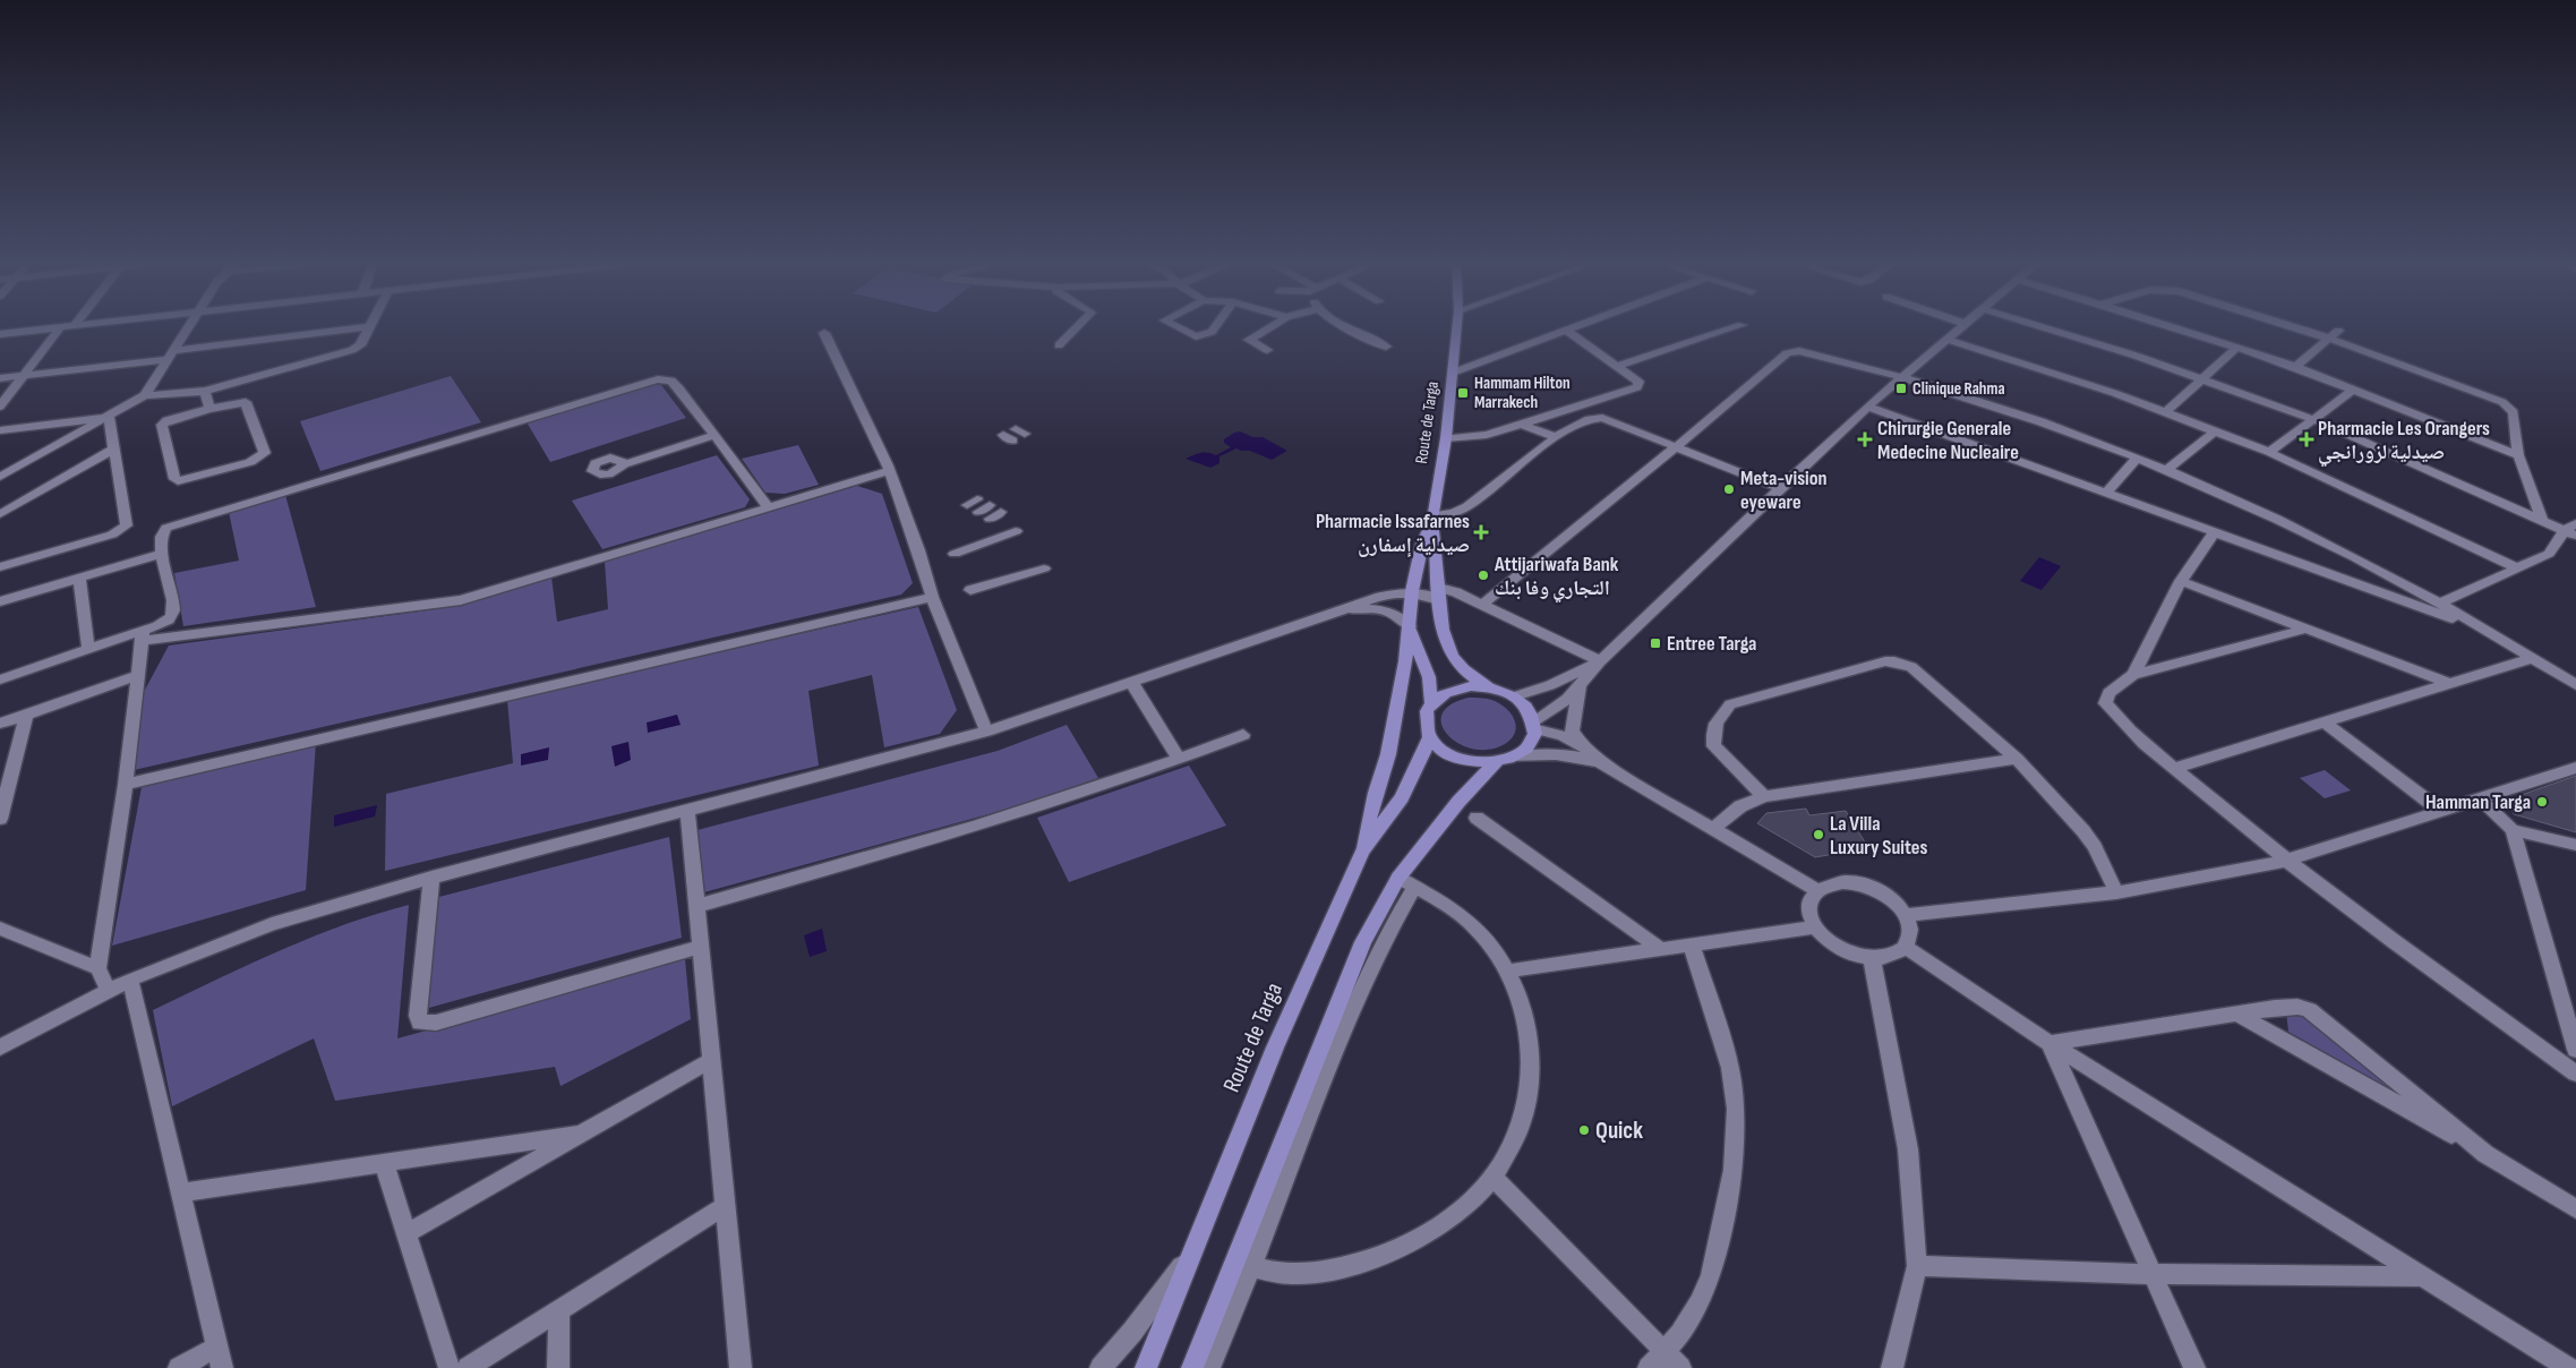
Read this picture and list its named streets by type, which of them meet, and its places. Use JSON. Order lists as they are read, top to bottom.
{
  "streets": {
    "main road": ["Route de Targa"]
  },
  "places": {
    "transit": ["Clinique Rahma", "Hammam Hilton Marrakech", "Entree Targa"],
    "health": ["Chirurgie Generale Medecine Nucleaire", "Pharmacie Les Orangers صيدلية لزورانجي", "Pharmacie Issafarnes صيدلية إسفارن"],
    "other": [
      "Meta-vision eyeware",
      "Attijariwafa Bank التجاري وفا بنك",
      "Hamman Targa",
      "La Villa Luxury Suites",
      "Quick"
    ]
  }
}
